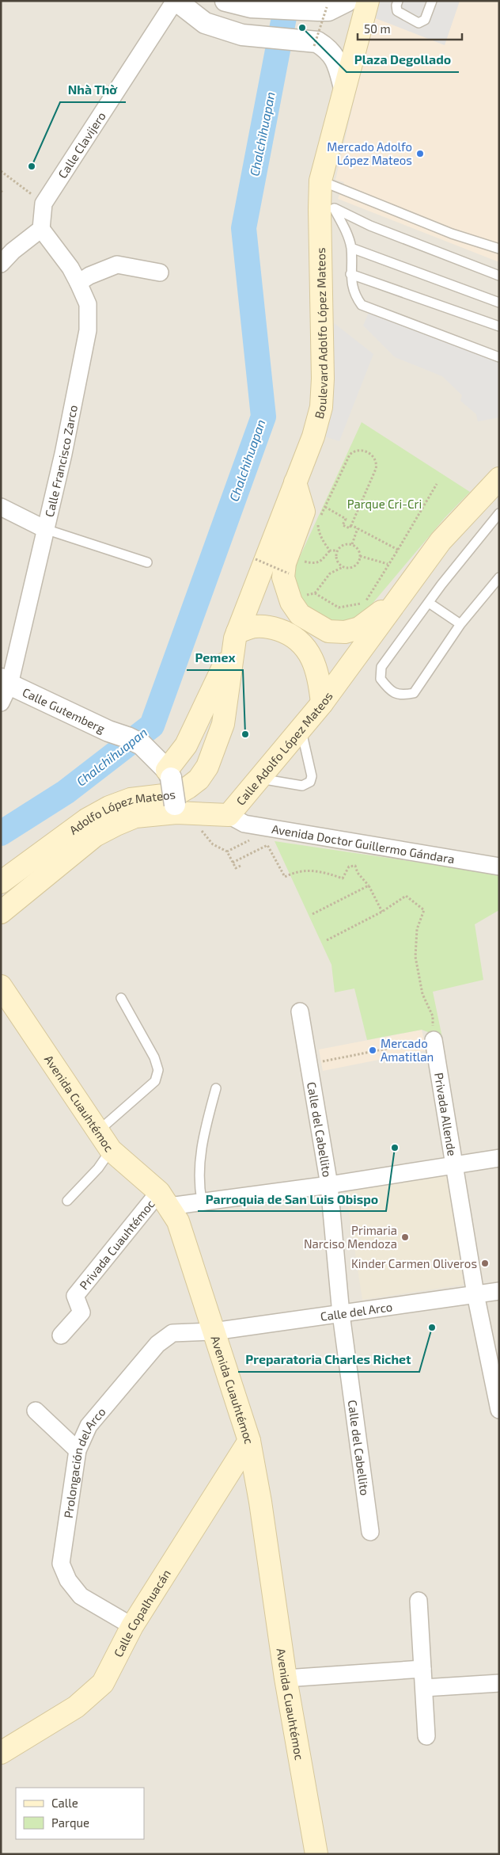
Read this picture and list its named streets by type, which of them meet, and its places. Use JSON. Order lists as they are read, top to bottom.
{
  "streets": {
    "main road": [
      "Boulevard Adolfo López Mateos",
      "Calle Adolfo López Mateos",
      "Adolfo López Mateos",
      "Avenida Cuauhtémoc",
      "Calle Copalhuacán"
    ],
    "street": [
      "Calle Clavijero",
      "Calle Francisco Zarco",
      "Calle Gutemberg",
      "Avenida Doctor Guillermo Gándara",
      "Privada Allende",
      "Calle del Cabellito",
      "Privada Cuauhtémoc",
      "Calle del Arco",
      "Prolongación del Arco"
    ]
  },
  "crossings": [
    ["Calle Clavijero", "Calle Francisco Zarco"],
    ["Boulevard Adolfo López Mateos", "Adolfo López Mateos"],
    ["Calle Francisco Zarco", "Calle Gutemberg"],
    ["Calle Adolfo López Mateos", "Avenida Doctor Guillermo Gándara"],
    ["Avenida Cuauhtémoc", "Privada Cuauhtémoc"],
    ["Avenida Cuauhtémoc", "Calle del Arco"],
    ["Avenida Cuauhtémoc", "Prolongación del Arco"],
    ["Avenida Cuauhtémoc", "Calle Copalhuacán"],
    ["Privada Allende", "Calle del Arco"],
    ["Calle del Cabellito", "Calle del Arco"],
    ["Calle del Arco", "Prolongación del Arco"],
    ["Prolongación del Arco", "Calle Copalhuacán"]
  ],
  "water": ["Chalchihuapan"],
  "parks": ["Parque Cri-Cri"],
  "places": [
    "Plaza Degollado",
    "Mercado Adolfo López Mateos",
    "Nhà Thờ",
    "Pemex",
    "Mercado Amatitlan",
    "Parroquia de San Luis Obispo",
    "Primaria Narciso Mendoza",
    "Kinder Carmen Oliveros",
    "Preparatoria Charles Richet"
  ],
  "legend": ["Calle", "Parque"],
  "scale_bar": "50 m"
}
